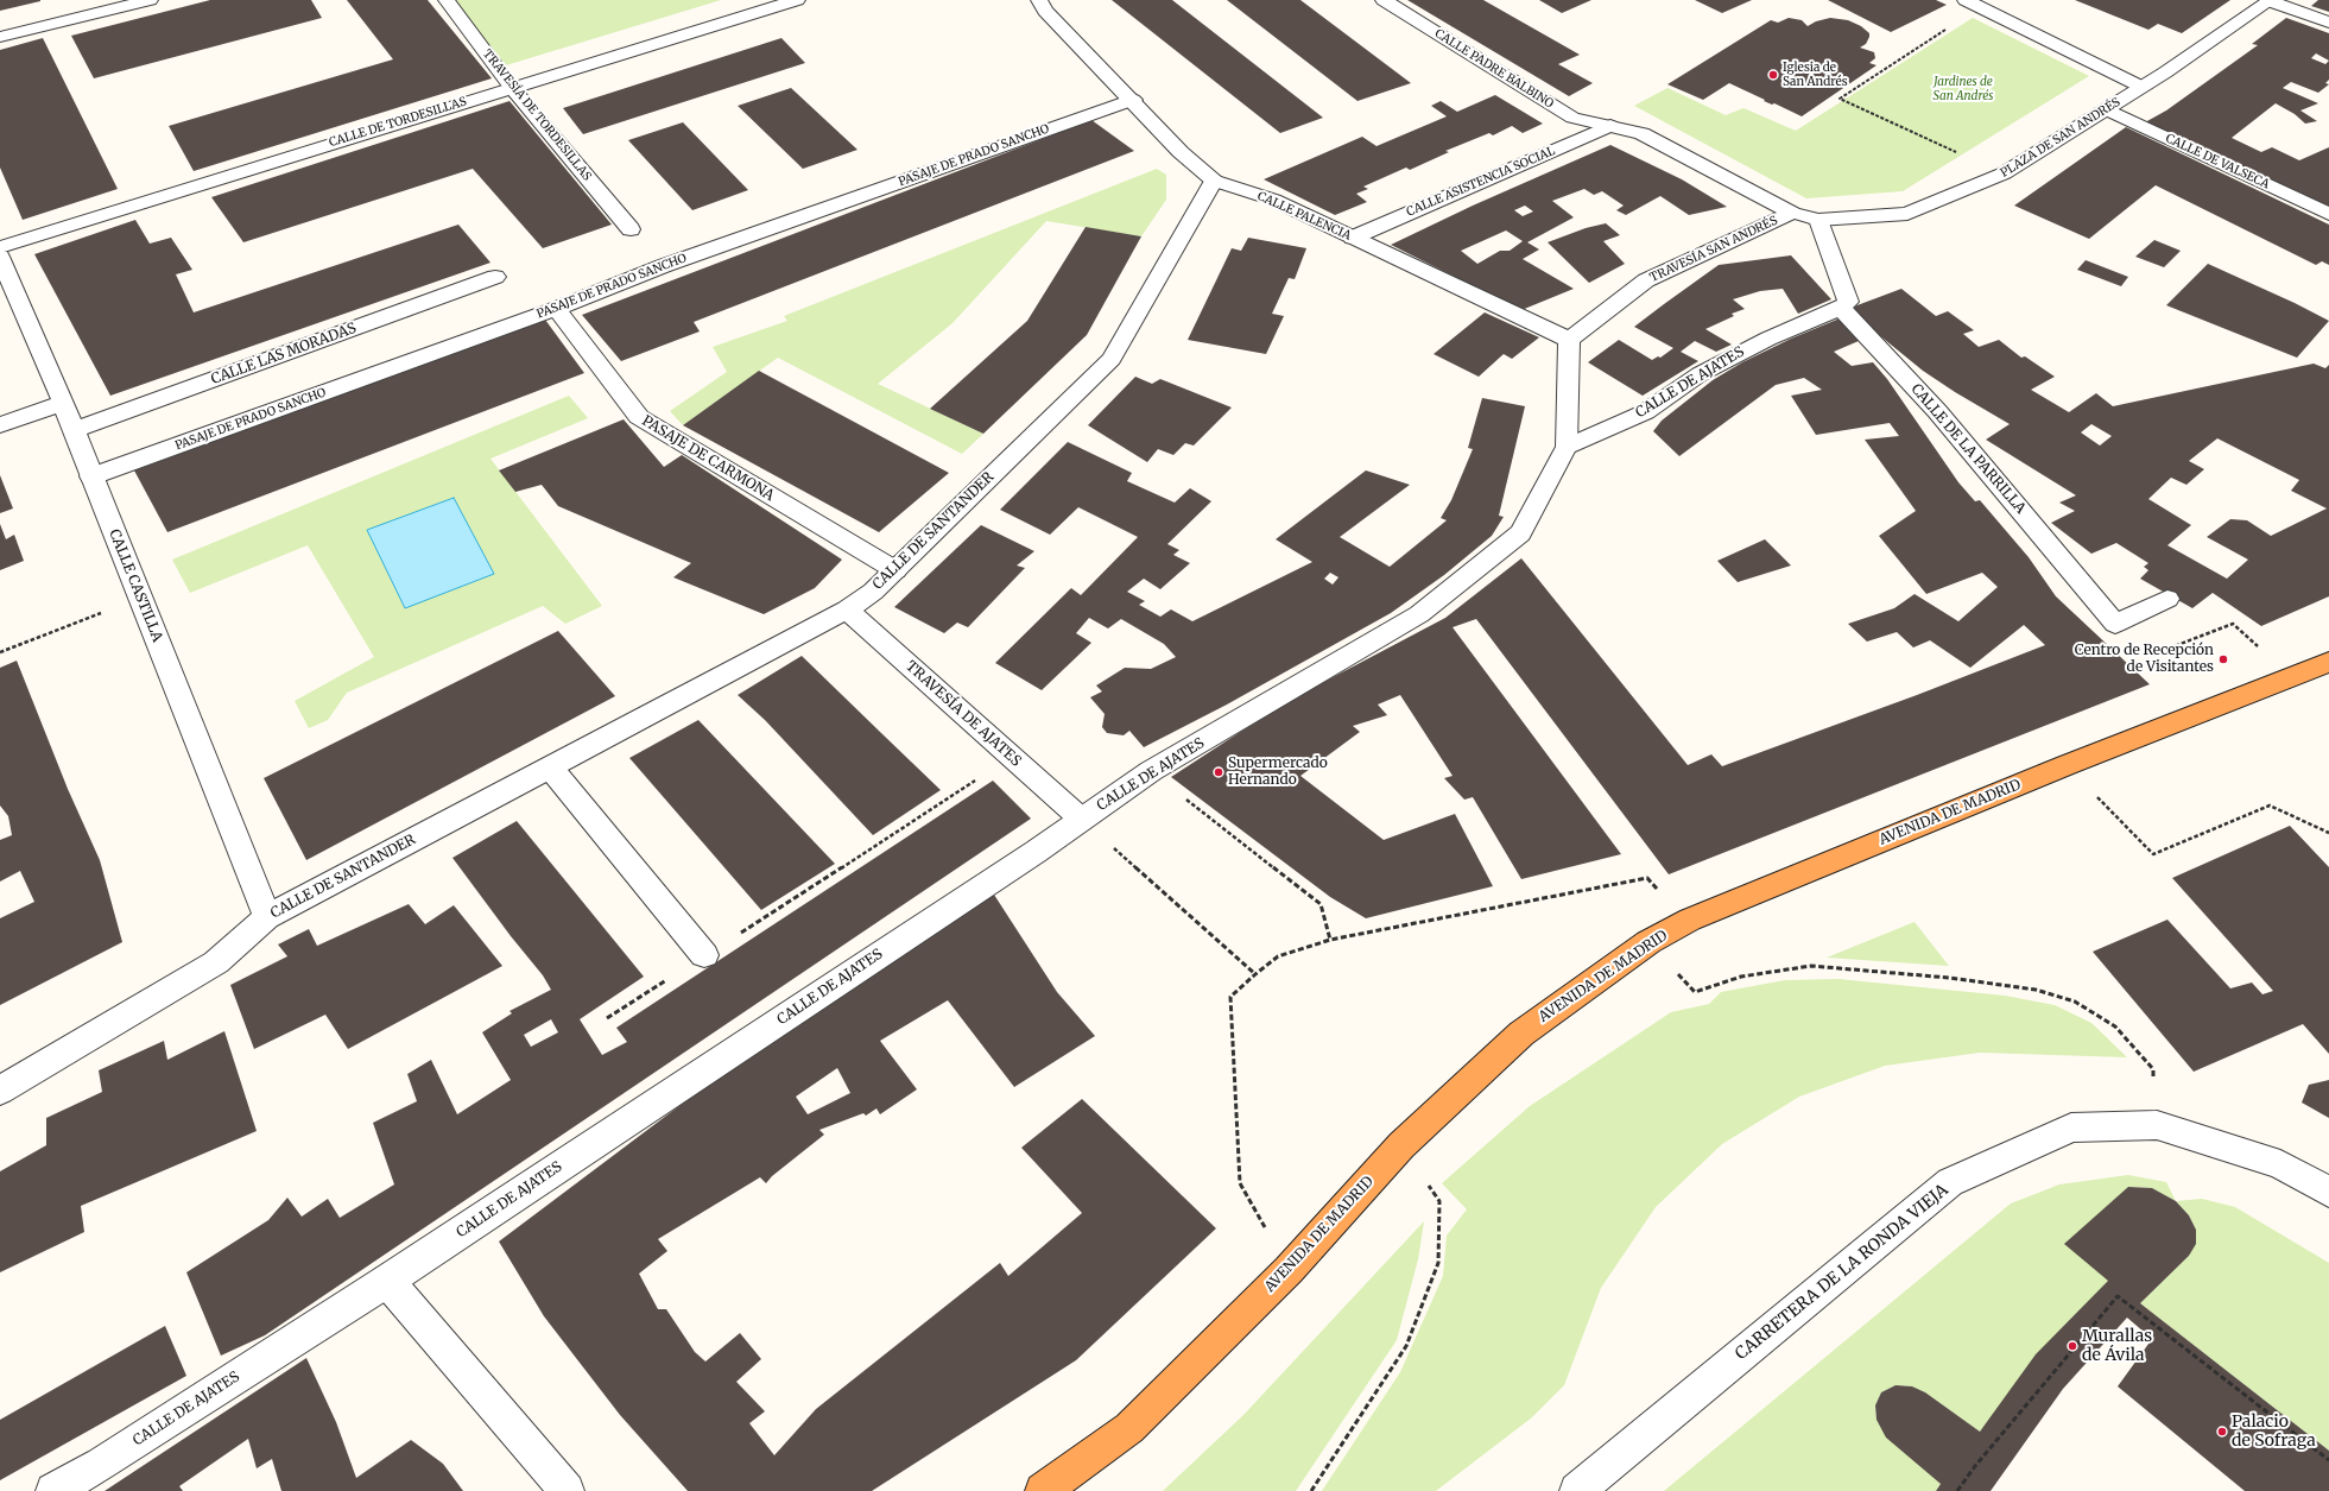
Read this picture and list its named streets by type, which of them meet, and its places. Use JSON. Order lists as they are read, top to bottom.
{
  "streets": {
    "highway": ["AVENIDA DE MADRID"],
    "street": [
      "CALLE PADRE BALBINO",
      "TRAVESÍA DE TORDESILLAS",
      "CALLE DE TORDESILLAS",
      "PLAZA DE SAN ANDRÉS",
      "PASAJE DE PRADO SANCHO",
      "CALLE DE VALSECA",
      "CALLE ASISTENCIA SOCIAL",
      "CALLE PALENCIA",
      "TRAVESÍA SAN ANDRÉS",
      "CALLE LAS MORADAS",
      "CALLE DE AJATES",
      "CALLE DE LA PARRILLA",
      "PASAJE DE CARMONA",
      "CALLE DE SANTANDER",
      "CALLE CASTILLA",
      "TRAVESÍA DE AJATES",
      "CARRETERA DE LA RONDA VIEJA"
    ]
  },
  "crossings": [
    ["CALLE PADRE BALBINO", "PLAZA DE SAN ANDRÉS"],
    ["CALLE PADRE BALBINO", "CALLE ASISTENCIA SOCIAL"],
    ["TRAVESÍA DE TORDESILLAS", "CALLE DE TORDESILLAS"],
    ["PLAZA DE SAN ANDRÉS", "CALLE DE VALSECA"],
    ["PLAZA DE SAN ANDRÉS", "CALLE ASISTENCIA SOCIAL"],
    ["PLAZA DE SAN ANDRÉS", "TRAVESÍA SAN ANDRÉS"],
    ["PASAJE DE PRADO SANCHO", "CALLE PALENCIA"],
    ["PASAJE DE PRADO SANCHO", "PASAJE DE CARMONA"],
    ["PASAJE DE PRADO SANCHO", "CALLE CASTILLA"],
    ["CALLE ASISTENCIA SOCIAL", "CALLE PALENCIA"],
    ["CALLE PALENCIA", "TRAVESÍA SAN ANDRÉS"],
    ["CALLE PALENCIA", "CALLE DE AJATES"],
    ["CALLE PALENCIA", "CALLE DE SANTANDER"],
    ["TRAVESÍA SAN ANDRÉS", "CALLE DE AJATES"],
    ["CALLE LAS MORADAS", "CALLE CASTILLA"],
    ["CALLE DE AJATES", "CALLE DE LA PARRILLA"],
    ["CALLE DE AJATES", "TRAVESÍA DE AJATES"],
    ["PASAJE DE CARMONA", "CALLE DE SANTANDER"],
    ["CALLE DE SANTANDER", "CALLE CASTILLA"],
    ["CALLE DE SANTANDER", "TRAVESÍA DE AJATES"]
  ],
  "parks": ["Jardines de San Andrés"],
  "places": [
    "Iglesia de San Andrés",
    "Centro de Recepción de Visitantes",
    "Supermercado Hernando",
    "Murallas de Ávila",
    "Palacio de Sofraga"
  ]
}
